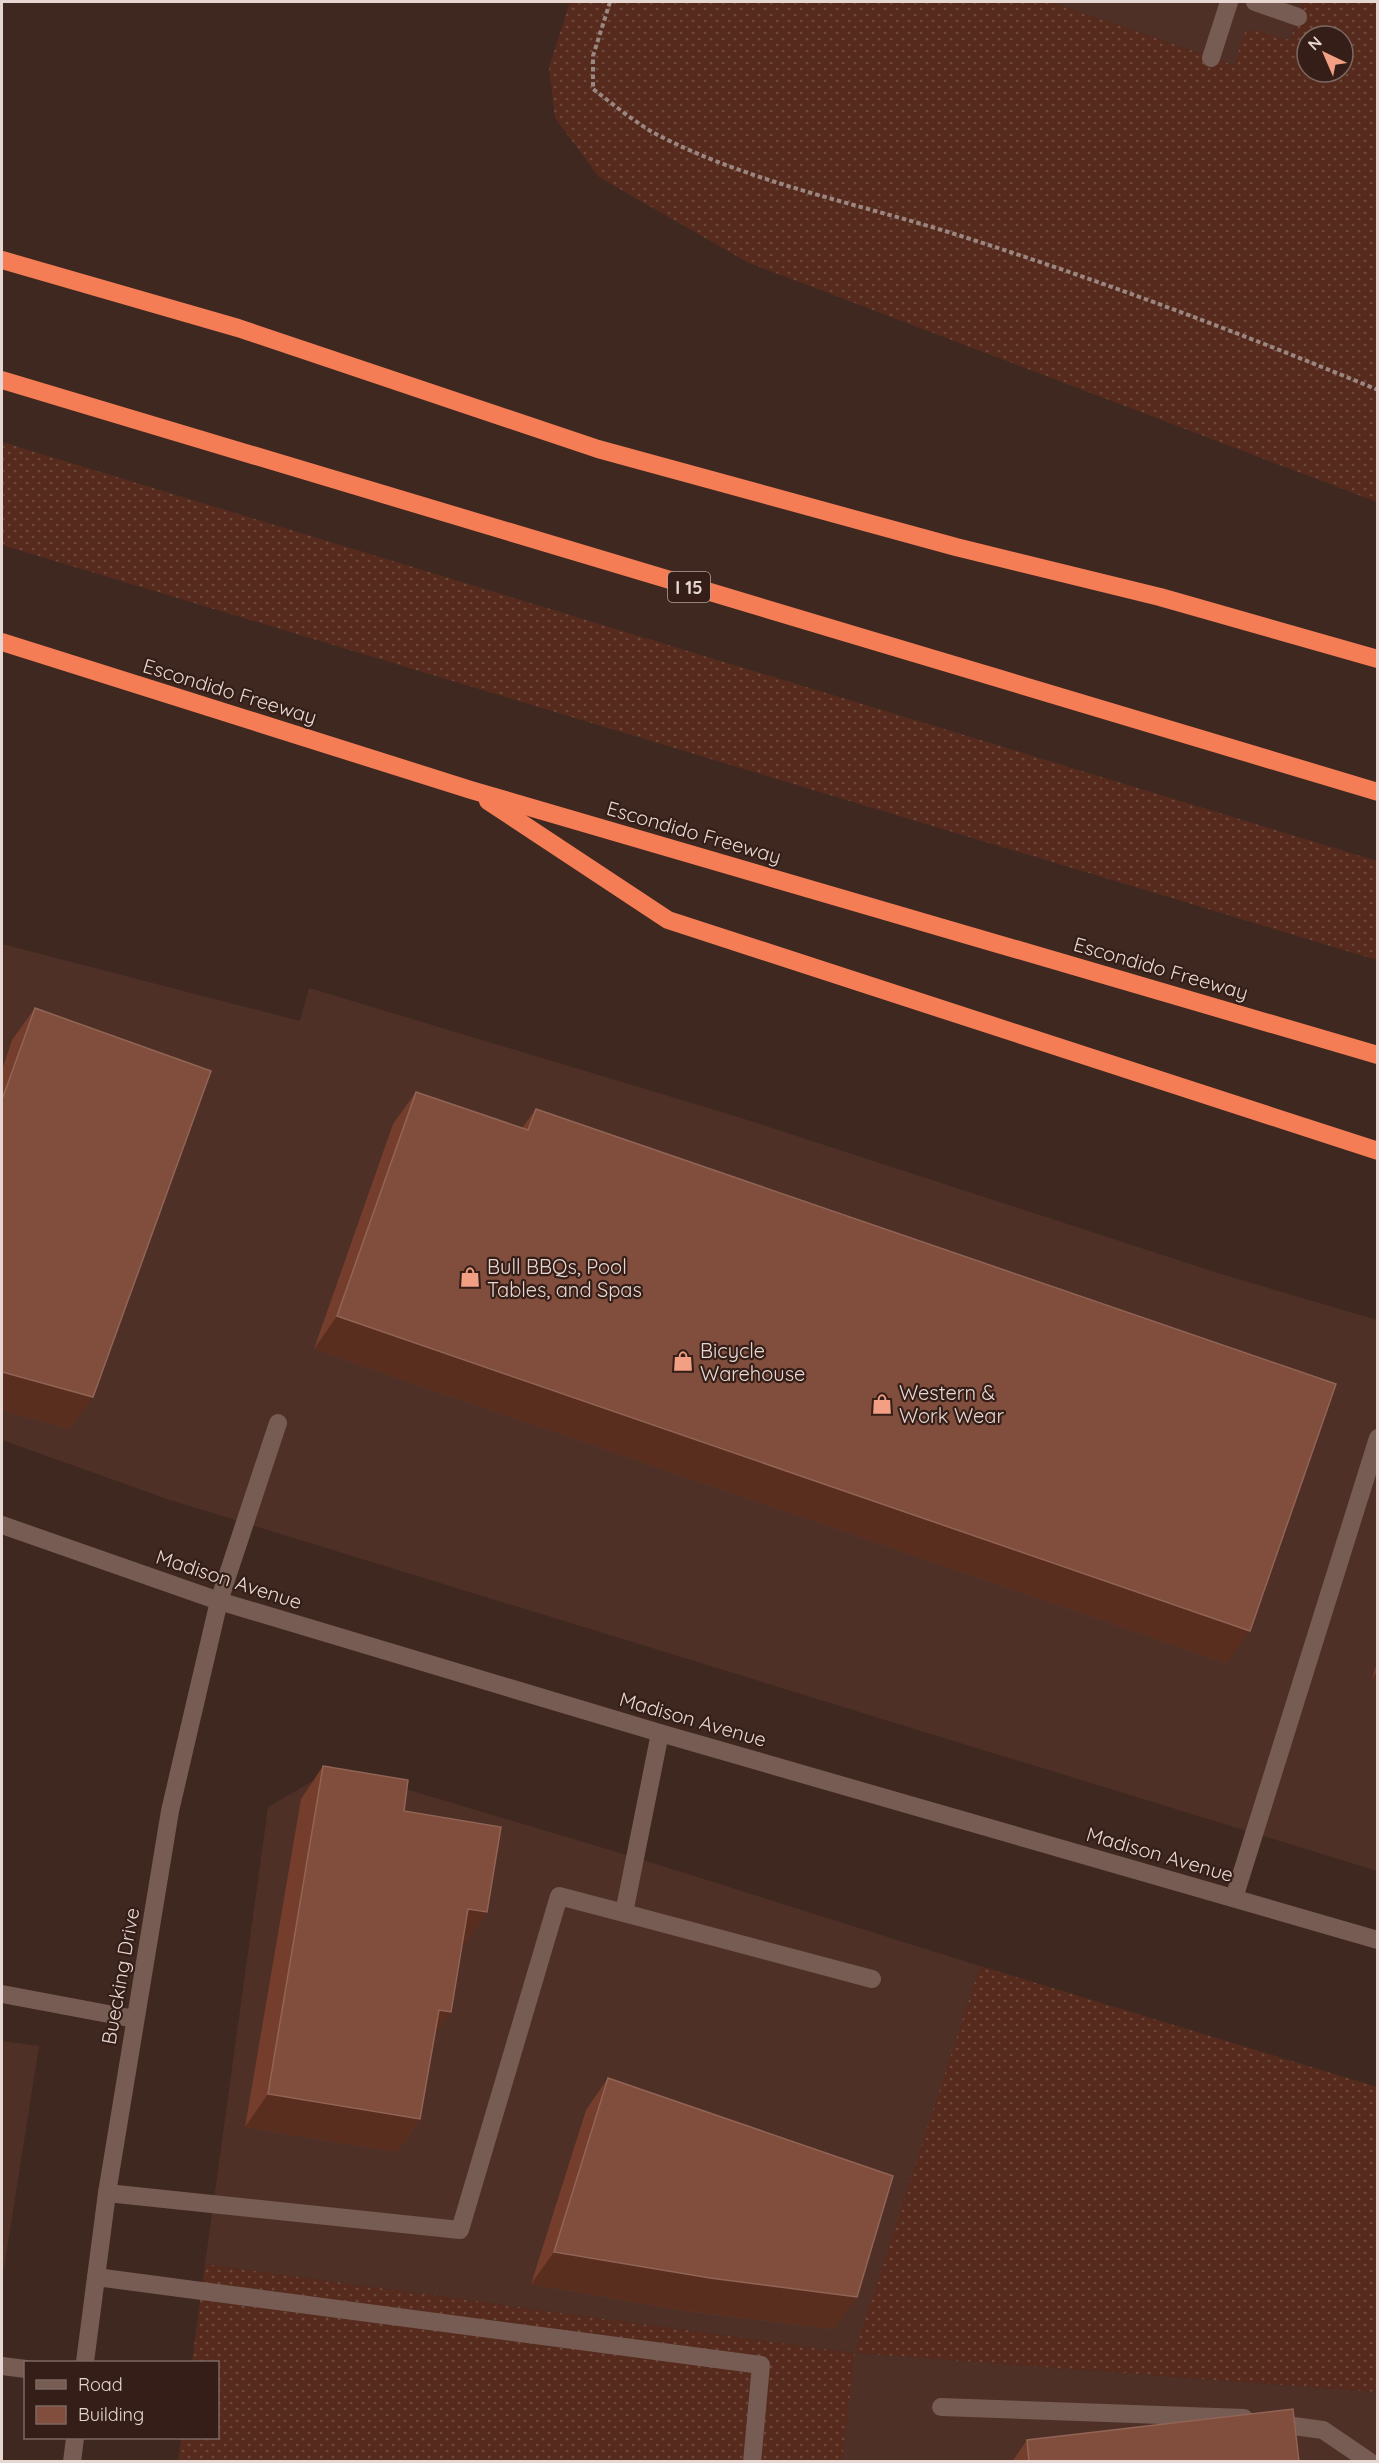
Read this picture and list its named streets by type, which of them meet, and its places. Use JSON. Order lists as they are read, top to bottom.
{
  "streets": {
    "highway": ["I 15", "Escondido Freeway"],
    "street": ["Madison Avenue", "Buecking Drive"]
  },
  "crossings": [
    ["Madison Avenue", "Buecking Drive"]
  ],
  "places": {
    "shop": ["Bull BBQs, Pool Tables, and Spas", "Bicycle Warehouse", "Western & Work Wear"]
  },
  "legend": ["Road", "Building"],
  "north": "top left"
}
